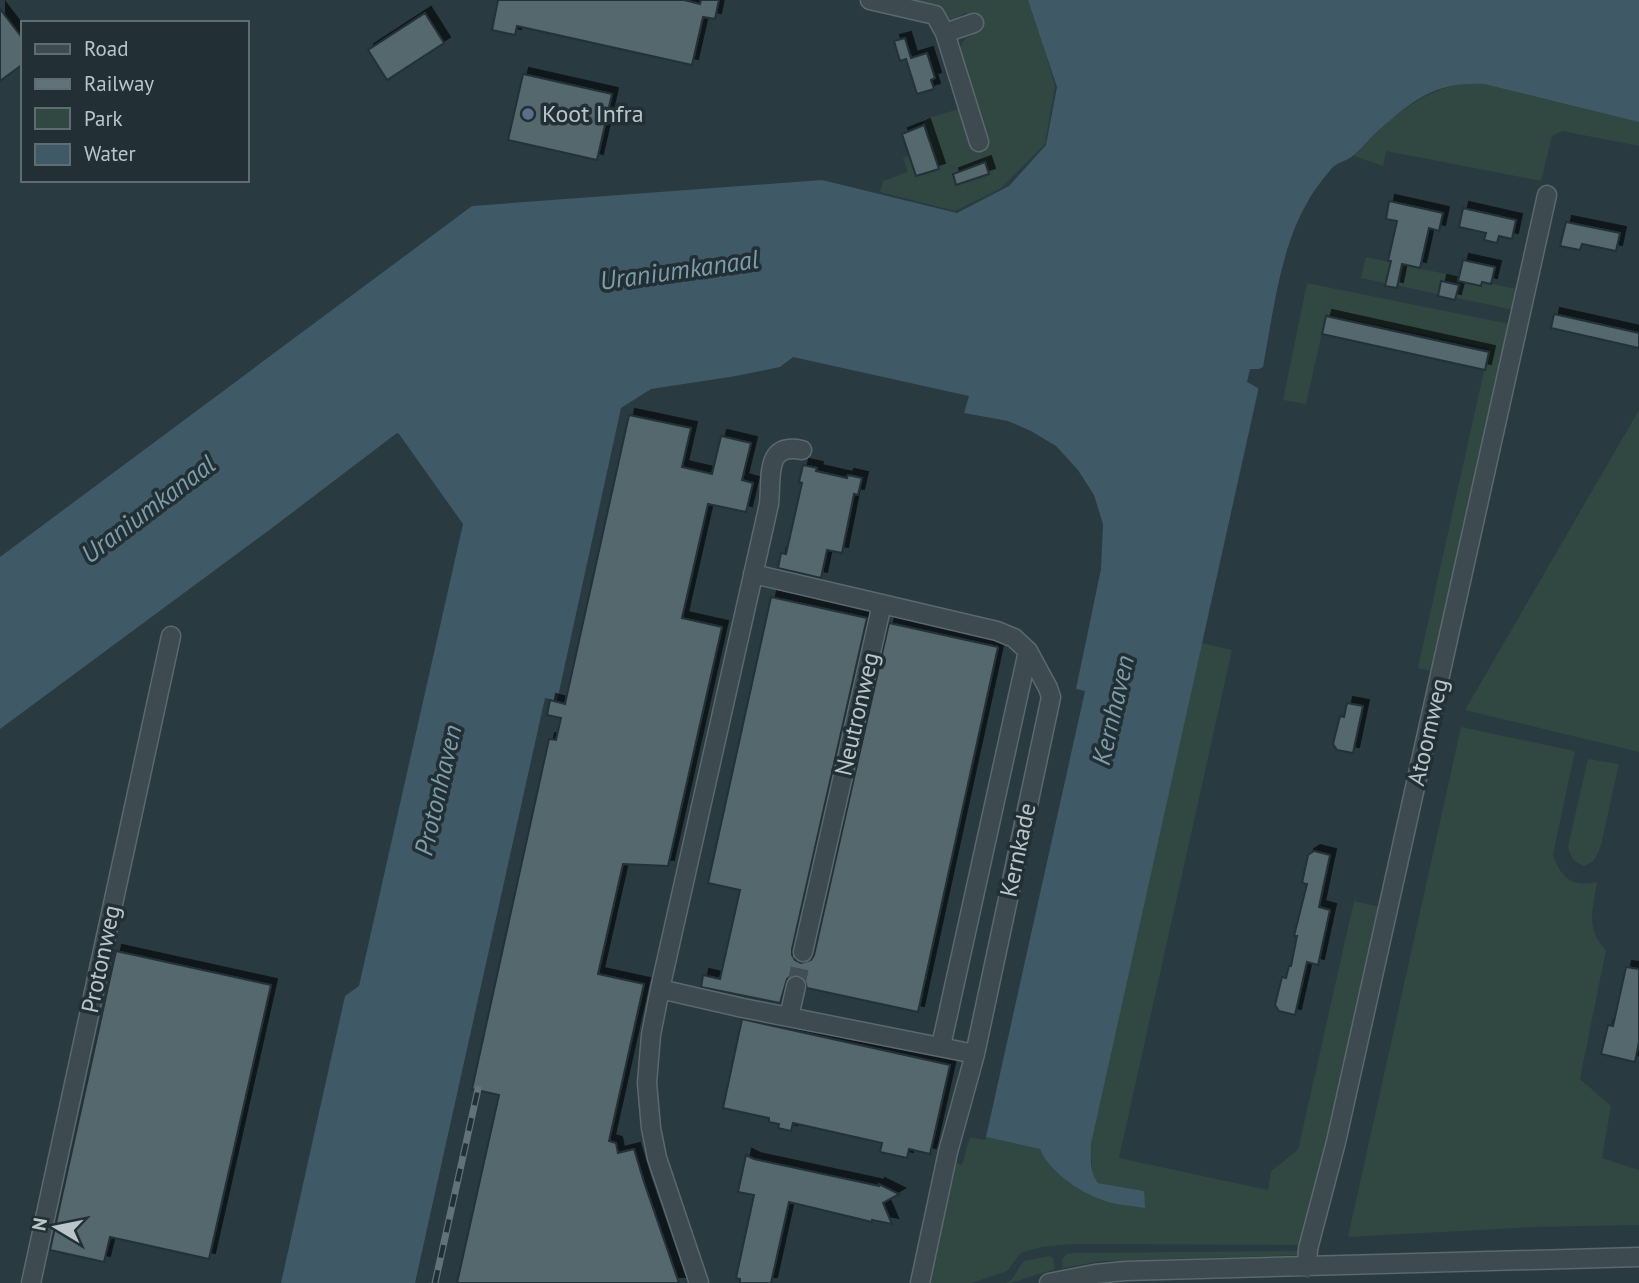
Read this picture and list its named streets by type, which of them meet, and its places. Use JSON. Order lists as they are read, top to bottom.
{
  "streets": {
    "street": [
      "Neutronweg",
      "Atoomweg",
      "Kernkade",
      "Protonweg"
    ]
  },
  "crossings": [
    ["Neutronweg", "Kernkade"]
  ],
  "water": ["Uraniumkanaal", "Kernhaven", "Protonhaven"],
  "places": ["Koot Infra"],
  "legend": [
    "Road",
    "Railway",
    "Park",
    "Water"
  ],
  "north": "left"
}
